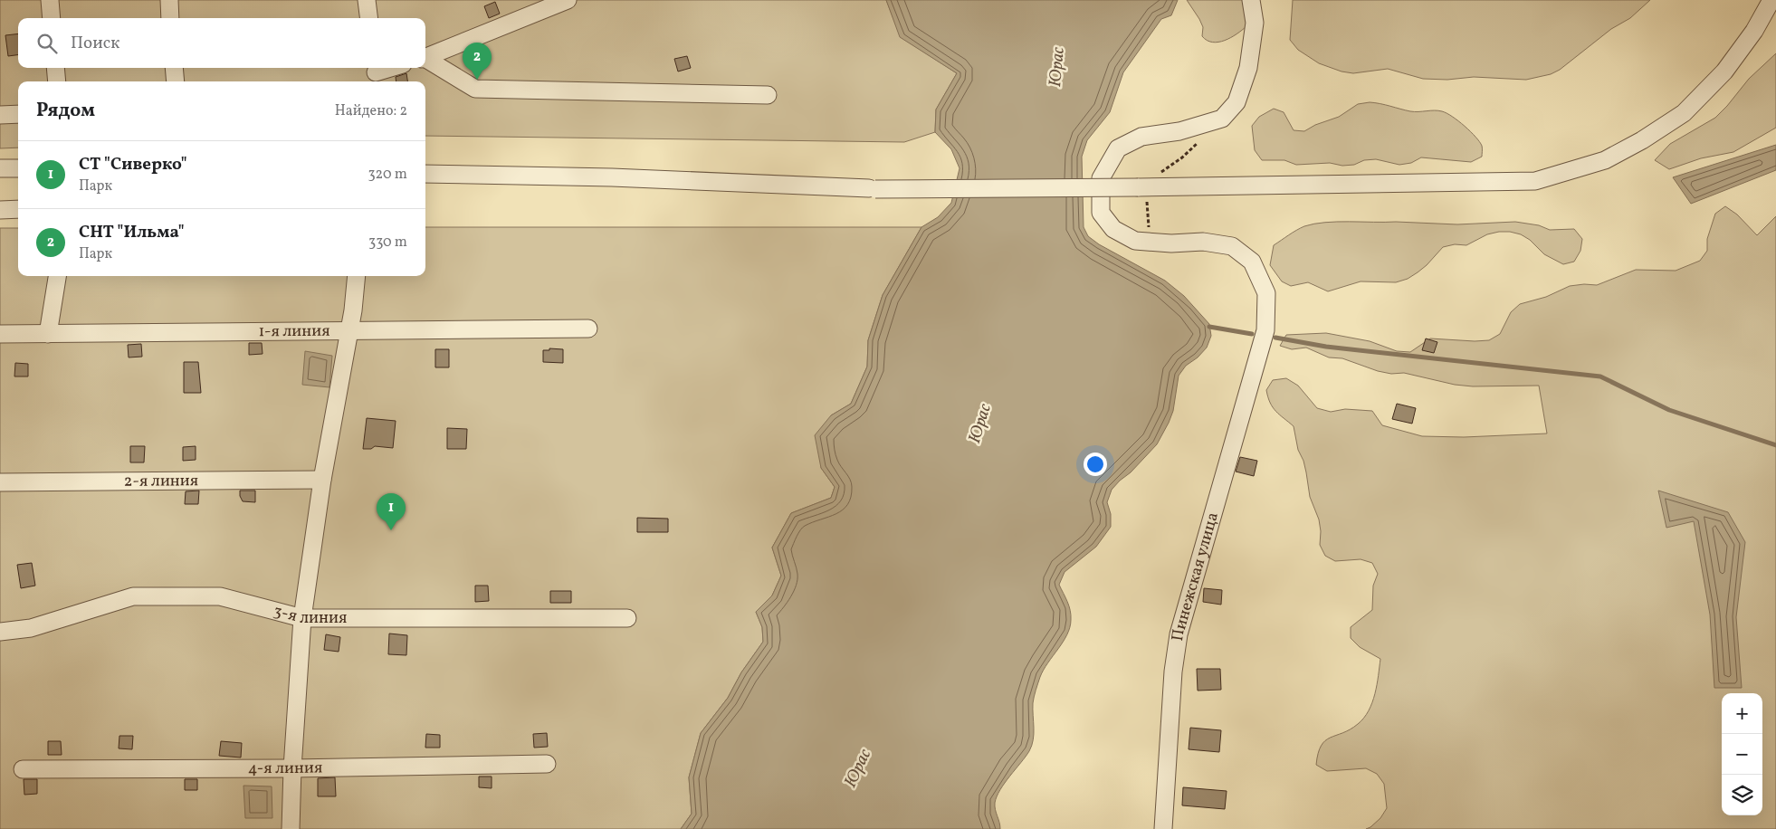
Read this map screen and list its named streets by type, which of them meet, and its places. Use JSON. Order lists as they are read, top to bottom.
{
  "streets": {
    "street": [
      "1-я линия",
      "2-я линия",
      "Пинежская улица",
      "3-я линия",
      "4-я линия"
    ]
  },
  "water": ["Юрас"],
  "page": {
    "search": "Поиск",
    "pins": ["2", "1"],
    "heading": ["Рядом", "Найдено: 2"],
    "list": [
      {
        "mark": "1",
        "name": "СТ \"Сиверко\"",
        "note": "Парк",
        "value": "320 m"
      },
      {
        "mark": "2",
        "name": "СНТ \"Ильма\"",
        "note": "Парк",
        "value": "330 m"
      }
    ],
    "map_buttons": ["+", "−"]
  }
}
